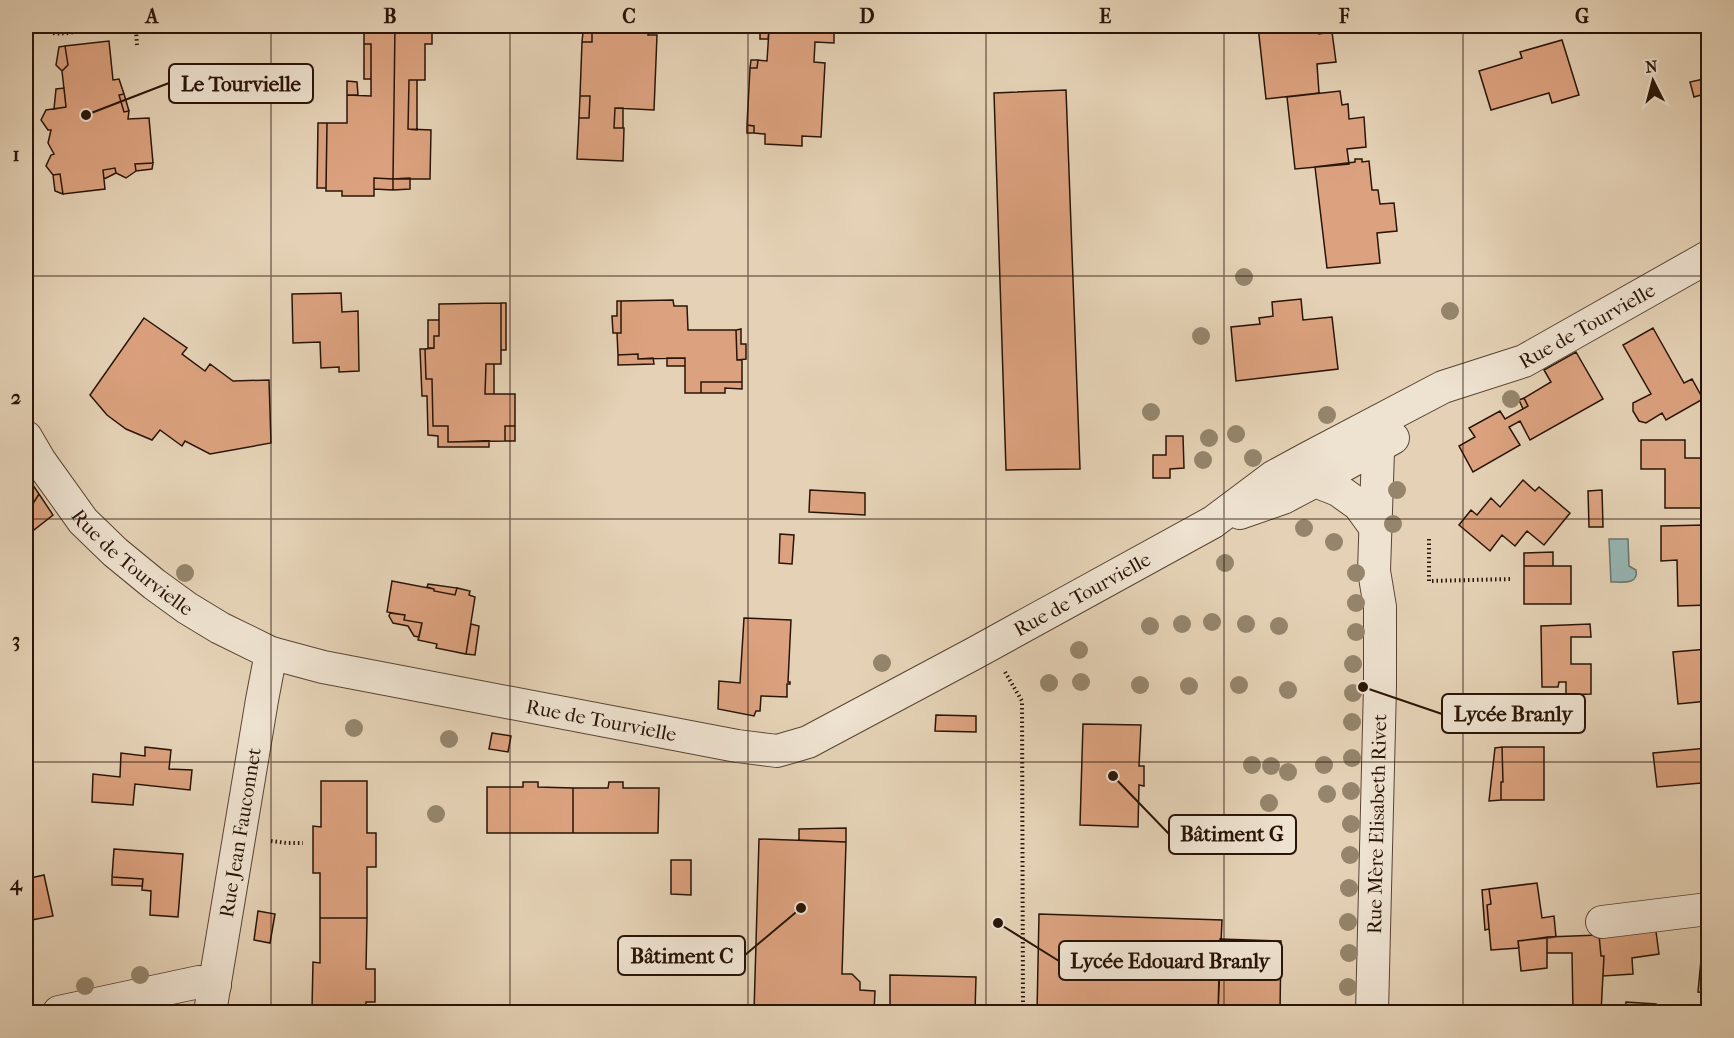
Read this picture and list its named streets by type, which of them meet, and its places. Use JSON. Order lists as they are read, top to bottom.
{
  "streets": {
    "street": ["Rue de Tourvielle", "Rue Mère Elisabeth Rivet", "Rue Jean Fauconnet"]
  },
  "crossings": [
    ["Rue de Tourvielle", "Rue Mère Elisabeth Rivet"],
    ["Rue de Tourvielle", "Rue Jean Fauconnet"]
  ],
  "places": [
    "Le Tourvielle",
    "Lycée Branly",
    "Bâtiment G",
    "Bâtiment C",
    "Lycée Edouard Branly"
  ],
  "north": "top",
  "grid": {
    "columns": [
      "A",
      "B",
      "C",
      "D",
      "E",
      "F",
      "G"
    ],
    "rows": [
      "1",
      "2",
      "3",
      "4"
    ]
  }
}
